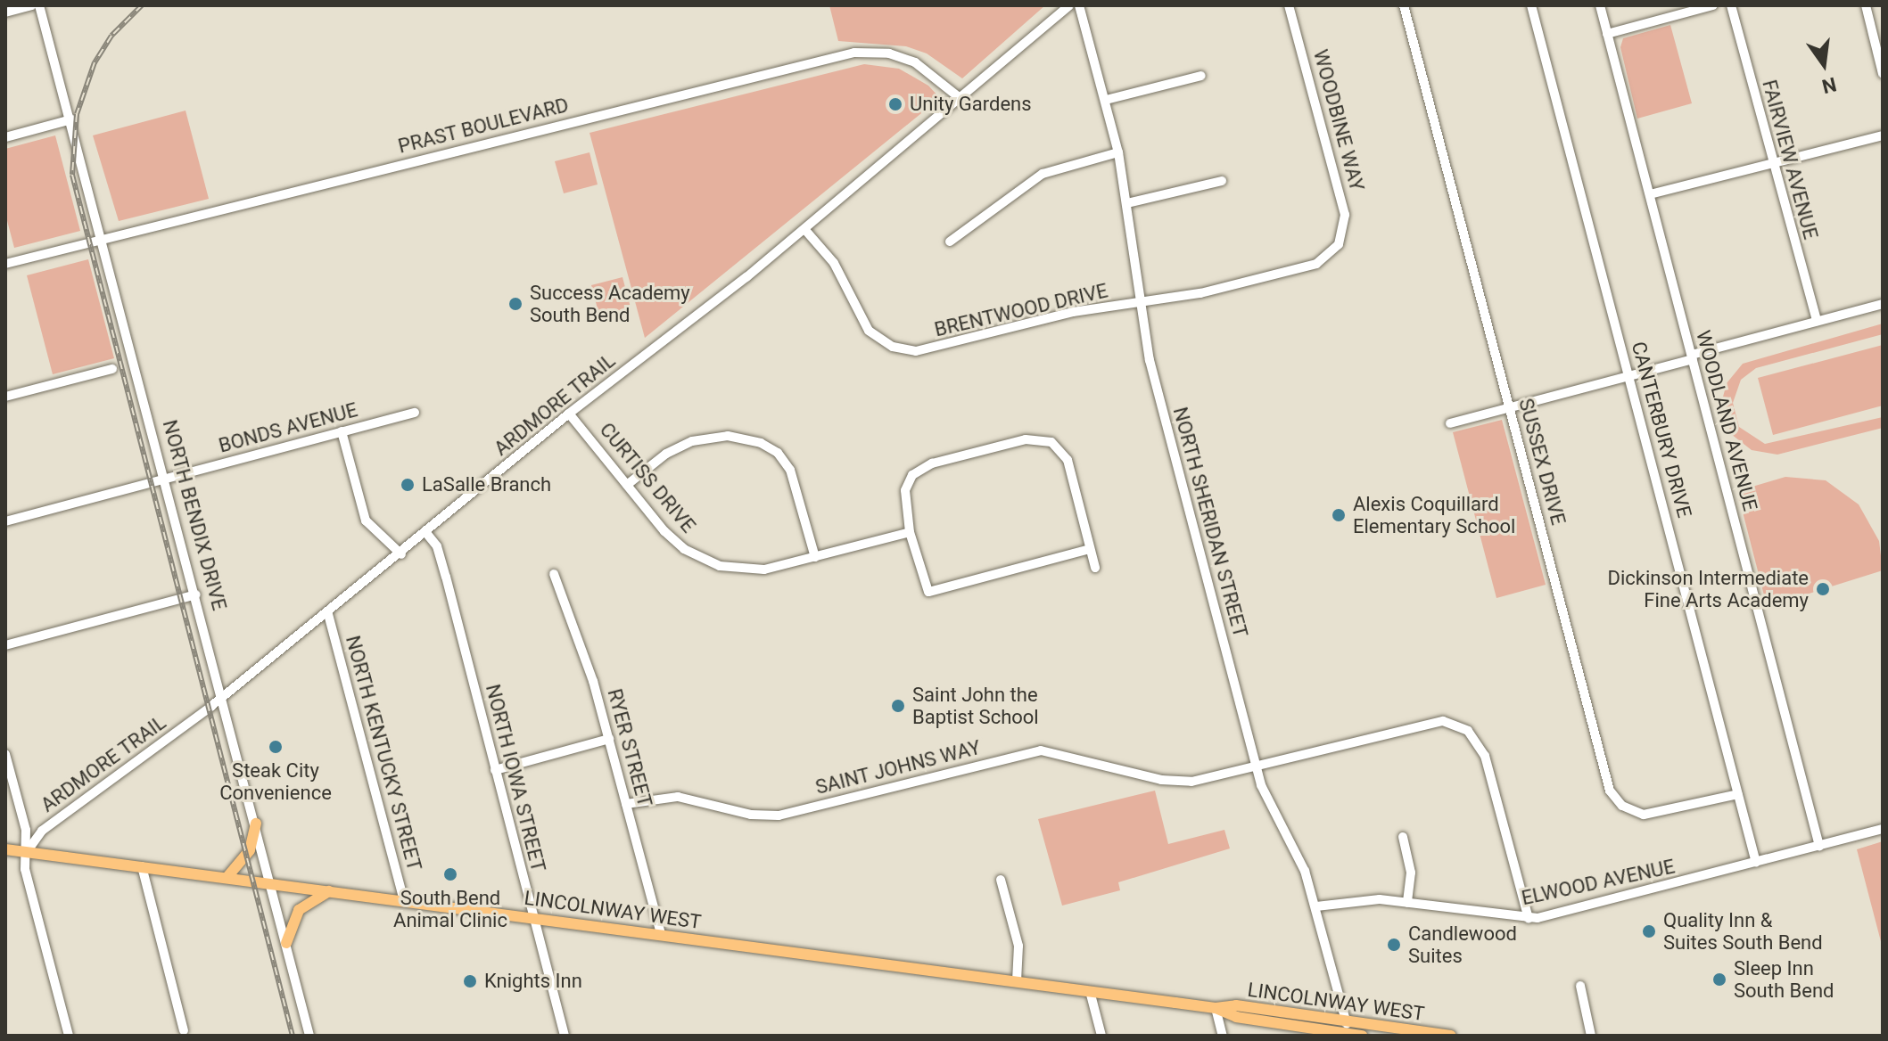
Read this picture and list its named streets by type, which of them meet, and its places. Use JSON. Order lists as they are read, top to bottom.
{
  "streets": {
    "main road": ["LINCOLNWAY WEST"],
    "street": [
      "WOODBINE WAY",
      "PRAST BOULEVARD",
      "FAIRVIEW AVENUE",
      "BRENTWOOD DRIVE",
      "ARDMORE TRAIL",
      "WOODLAND AVENUE",
      "BONDS AVENUE",
      "CANTERBURY DRIVE",
      "SUSSEX DRIVE",
      "CURTISS DRIVE",
      "NORTH BENDIX DRIVE",
      "NORTH SHERIDAN STREET",
      "RYER STREET",
      "NORTH KENTUCKY STREET",
      "SAINT JOHNS WAY",
      "NORTH IOWA STREET",
      "ELWOOD AVENUE"
    ]
  },
  "crossings": [
    ["WOODBINE WAY", "BRENTWOOD DRIVE"],
    ["PRAST BOULEVARD", "ARDMORE TRAIL"],
    ["PRAST BOULEVARD", "NORTH BENDIX DRIVE"],
    ["BRENTWOOD DRIVE", "ARDMORE TRAIL"],
    ["BRENTWOOD DRIVE", "NORTH SHERIDAN STREET"],
    ["ARDMORE TRAIL", "CURTISS DRIVE"],
    ["ARDMORE TRAIL", "NORTH BENDIX DRIVE"],
    ["ARDMORE TRAIL", "NORTH KENTUCKY STREET"],
    ["ARDMORE TRAIL", "NORTH IOWA STREET"],
    ["ARDMORE TRAIL", "LINCOLNWAY WEST"],
    ["WOODLAND AVENUE", "ELWOOD AVENUE"],
    ["BONDS AVENUE", "NORTH BENDIX DRIVE"],
    ["CANTERBURY DRIVE", "SUSSEX DRIVE"],
    ["CANTERBURY DRIVE", "ELWOOD AVENUE"],
    ["NORTH BENDIX DRIVE", "LINCOLNWAY WEST"],
    ["NORTH SHERIDAN STREET", "SAINT JOHNS WAY"],
    ["NORTH SHERIDAN STREET", "ELWOOD AVENUE"],
    ["NORTH SHERIDAN STREET", "LINCOLNWAY WEST"],
    ["RYER STREET", "SAINT JOHNS WAY"],
    ["RYER STREET", "LINCOLNWAY WEST"],
    ["NORTH KENTUCKY STREET", "LINCOLNWAY WEST"],
    ["SAINT JOHNS WAY", "ELWOOD AVENUE"],
    ["NORTH IOWA STREET", "LINCOLNWAY WEST"]
  ],
  "places": [
    "Unity Gardens",
    "Success Academy South Bend",
    "LaSalle Branch",
    "Alexis Coquillard Elementary School",
    "Dickinson Intermediate Fine Arts Academy",
    "Saint John the Baptist School",
    "Steak City Convenience",
    "South Bend Animal Clinic",
    "Quality Inn & Suites South Bend",
    "Candlewood Suites",
    "Sleep Inn South Bend",
    "Knights Inn"
  ],
  "north": "bottom"
}
